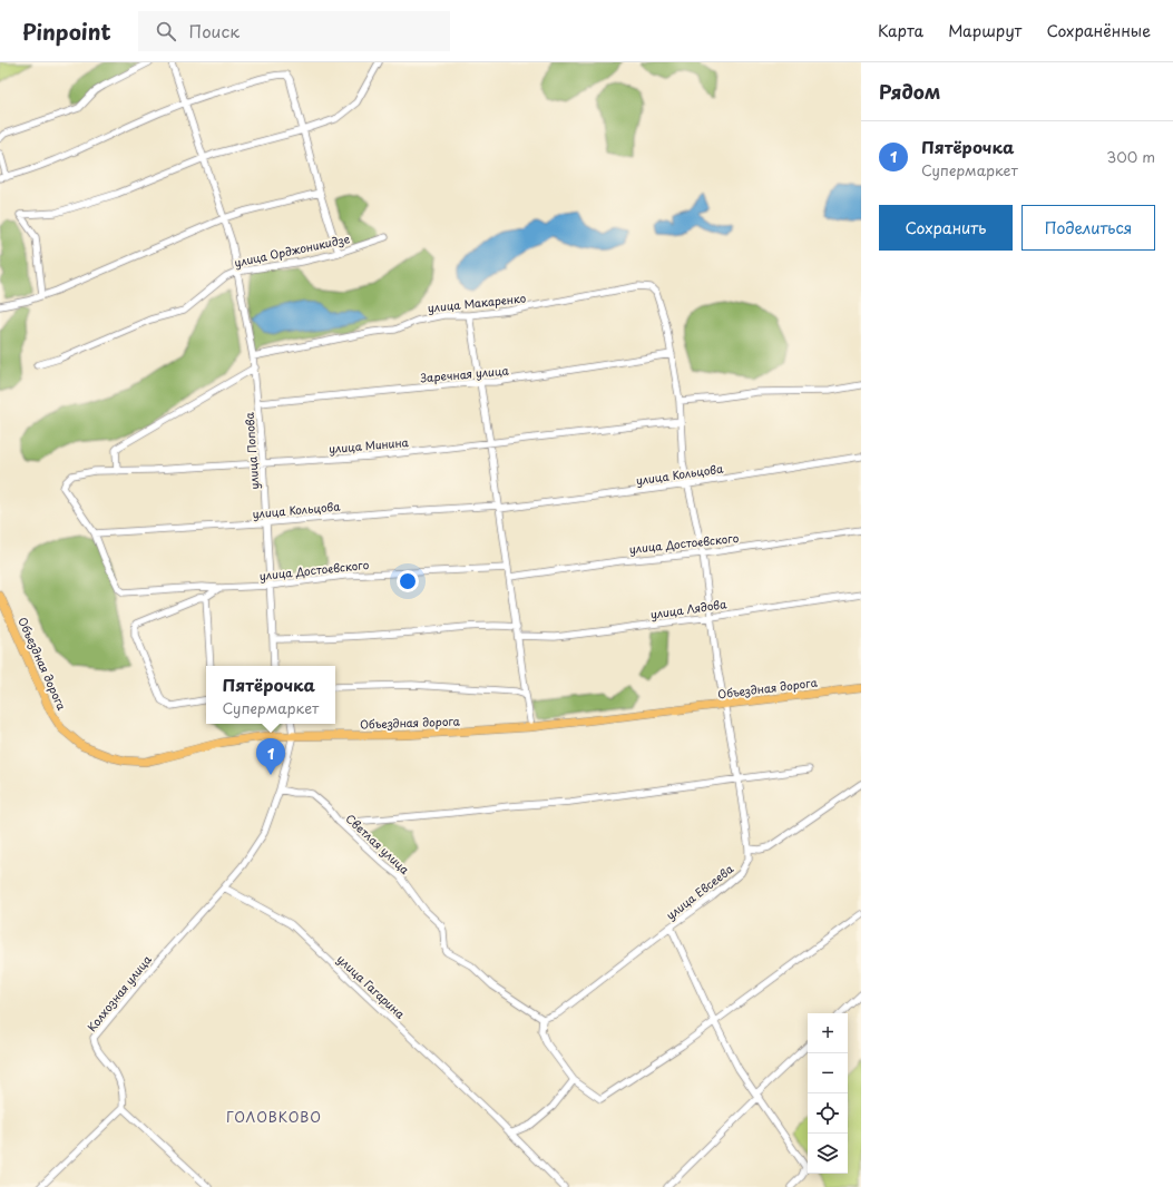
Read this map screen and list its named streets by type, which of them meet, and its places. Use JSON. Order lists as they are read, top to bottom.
{
  "streets": {
    "main road": ["Объездная дорога"],
    "street": [
      "улица Орджоникидзе",
      "улица Макаренко",
      "Заречная улица",
      "улица Минина",
      "улица Попова",
      "улица Кольцова",
      "улица Достоевского",
      "улица Лядова",
      "Светлая улица",
      "улица Евсеева",
      "улица Гагарина",
      "Колхозная улица"
    ]
  },
  "crossings": [
    ["улица Орджоникидзе", "улица Попова"],
    ["улица Макаренко", "Заречная улица"],
    ["улица Макаренко", "улица Попова"],
    ["Заречная улица", "улица Попова"],
    ["улица Минина", "улица Попова"],
    ["улица Минина", "улица Кольцова"],
    ["улица Минина", "улица Достоевского"],
    ["улица Попова", "улица Кольцова"],
    ["улица Попова", "улица Достоевского"],
    ["улица Кольцова", "улица Достоевского"],
    ["Объездная дорога", "Колхозная улица"],
    ["Светлая улица", "улица Евсеева"],
    ["Светлая улица", "Колхозная улица"],
    ["улица Гагарина", "Колхозная улица"]
  ],
  "districts": ["ГОЛОВКОВО"],
  "page": {
    "header": "Pinpoint",
    "search": "Поиск",
    "nav": ["Карта", "Маршрут", "Сохранённые"],
    "heading": "Рядом",
    "list": [
      {
        "mark": "1",
        "name": "Пятёрочка",
        "note": "Супермаркет",
        "value": "300 m"
      }
    ],
    "buttons": ["Сохранить", "Поделиться"],
    "popup": ["Пятёрочка", "Супермаркет"],
    "pins": "1",
    "map_buttons": ["+", "−"]
  }
}
